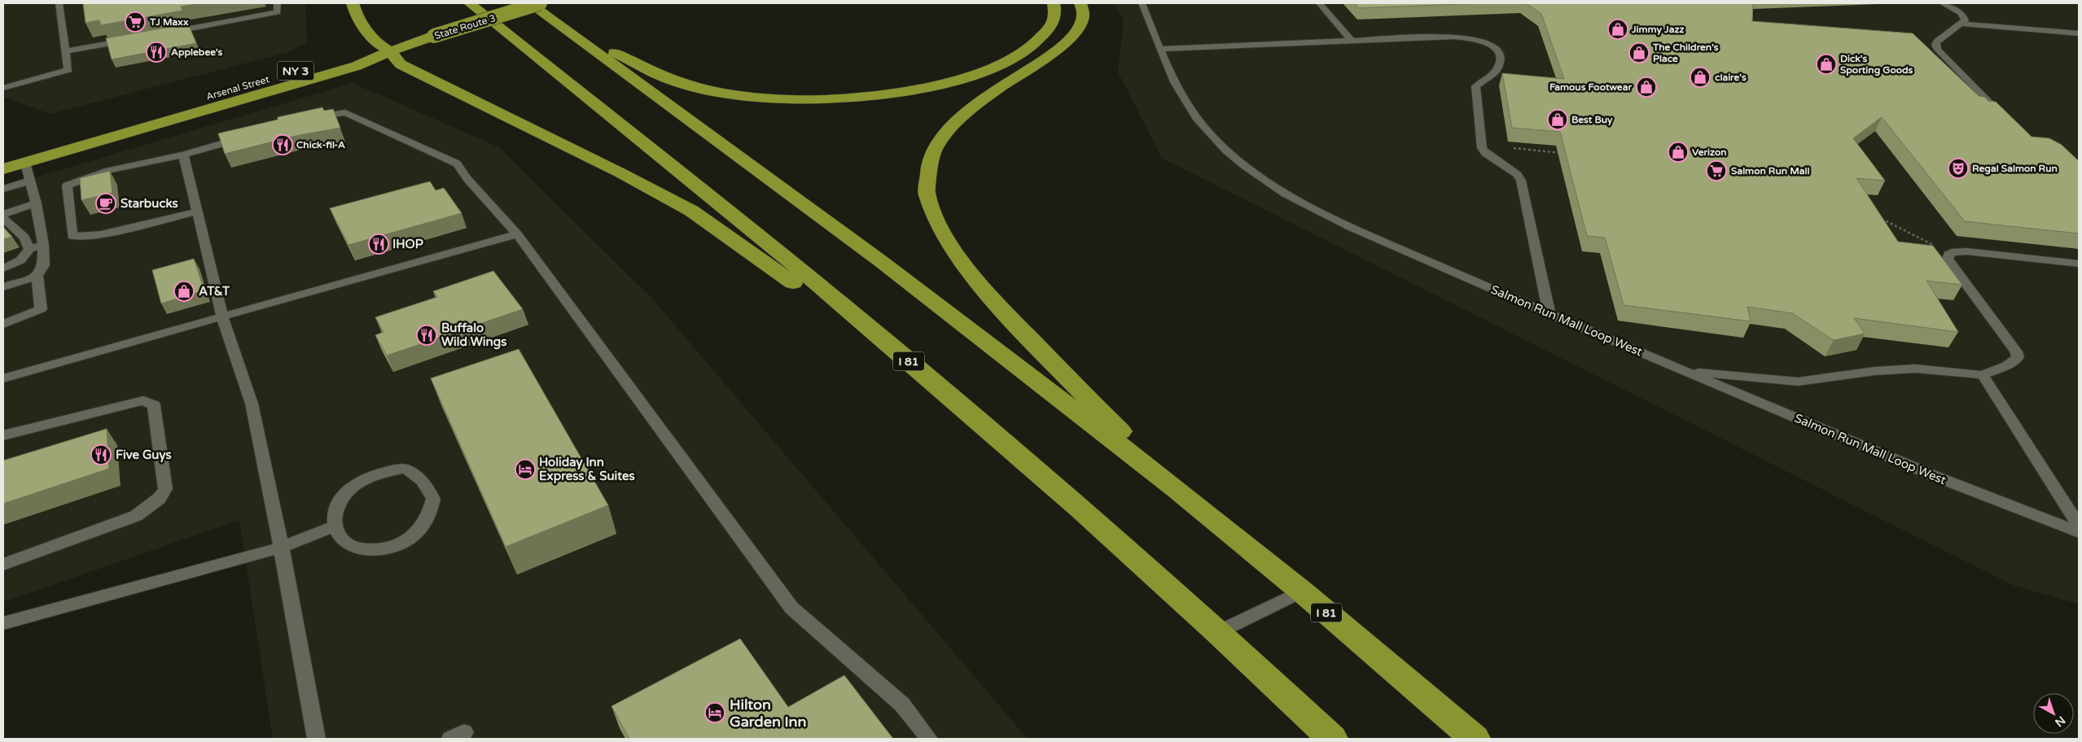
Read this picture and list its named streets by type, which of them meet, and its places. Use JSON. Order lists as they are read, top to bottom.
{
  "streets": {
    "highway": [
      "State Route 3",
      "NY 3",
      "Arsenal Street",
      "I 81"
    ],
    "lane": ["Salmon Run Mall Loop West"]
  },
  "crossings": [
    ["State Route 3", "Arsenal Street"]
  ],
  "places": {
    "supermarket": ["TJ Maxx", "Salmon Run Mall"],
    "shop": [
      "Jimmy Jazz",
      "The Children's Place",
      "Dick's Sporting Goods",
      "claire's",
      "Famous Footwear",
      "Best Buy",
      "Verizon",
      "AT&T"
    ],
    "restaurant": [
      "Applebee's",
      "Chick-fil-A",
      "IHOP",
      "Buffalo Wild Wings",
      "Five Guys"
    ],
    "theatre": ["Regal Salmon Run"],
    "cafe": ["Starbucks"],
    "hotel": ["Holiday Inn Express & Suites", "Hilton Garden Inn"]
  },
  "north": "bottom right"
}
